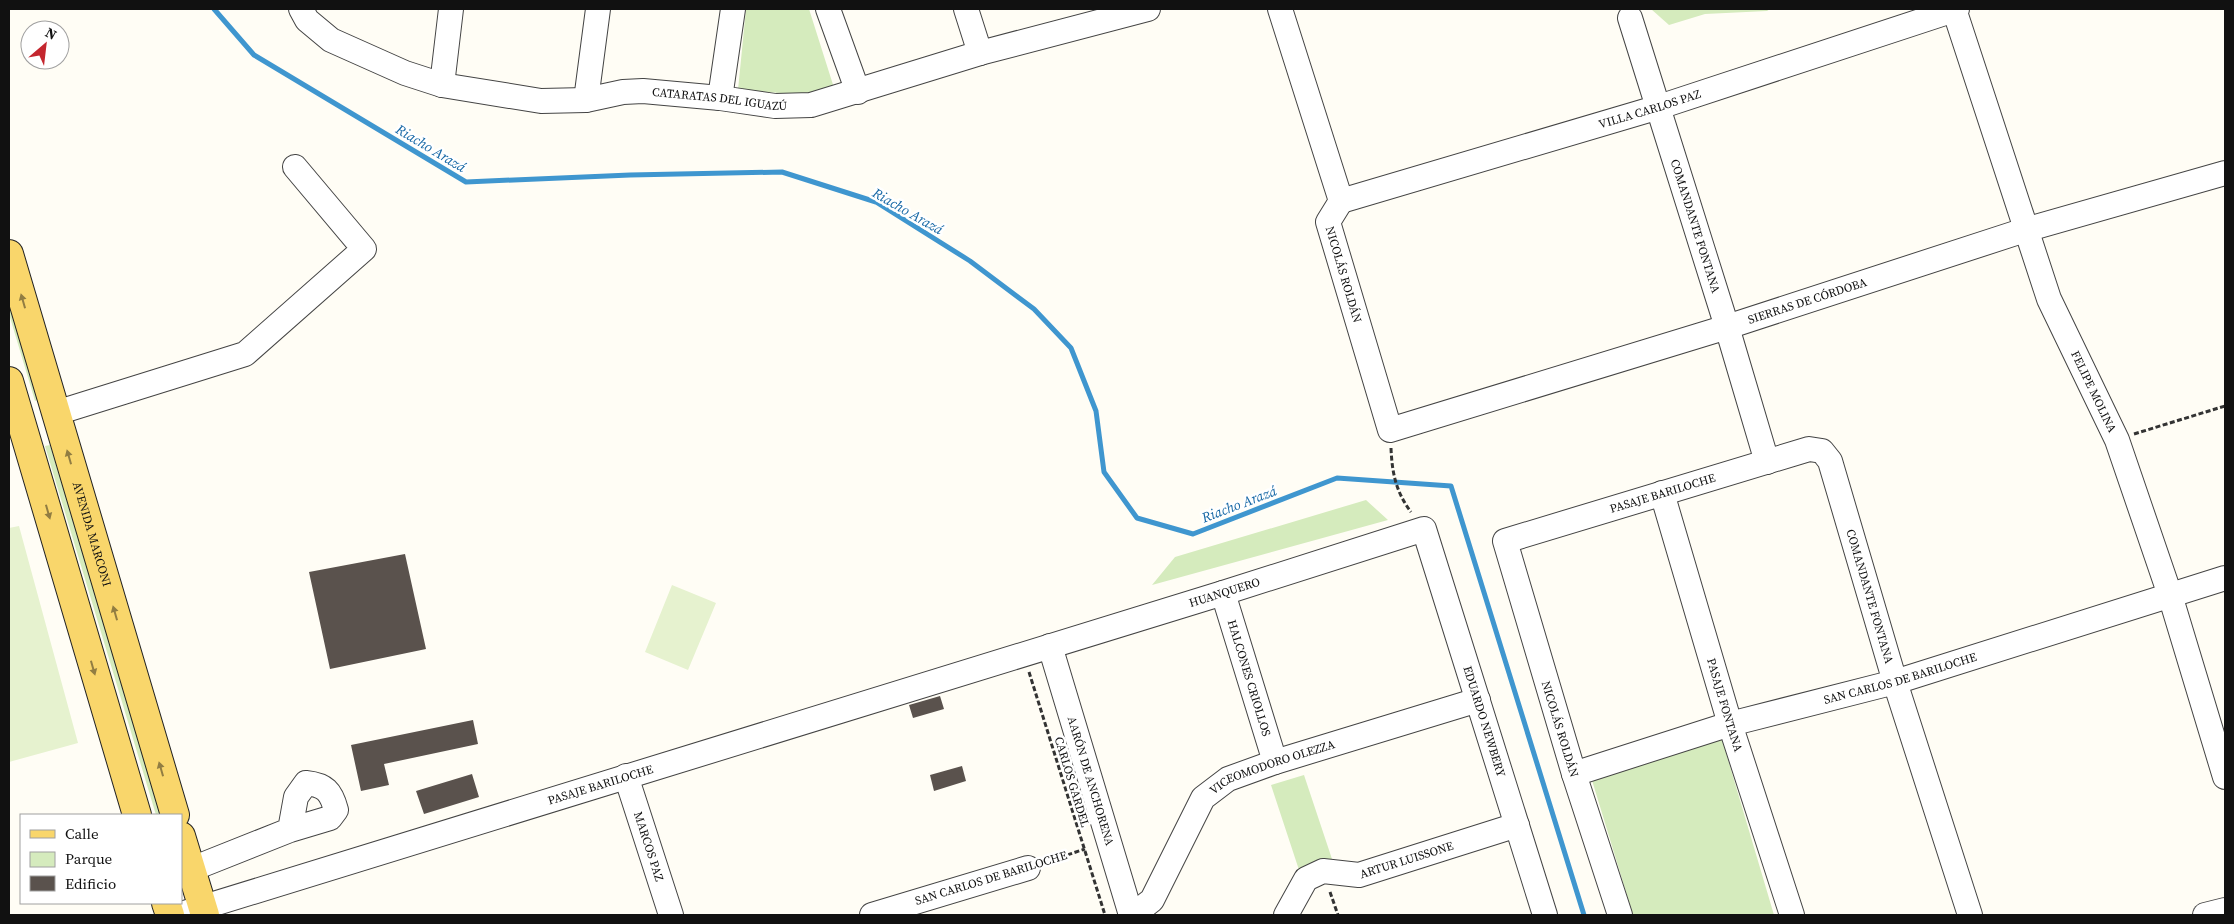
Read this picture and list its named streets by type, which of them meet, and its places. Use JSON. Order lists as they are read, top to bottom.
{
  "streets": {
    "main road": ["AVENIDA MARCONI"],
    "street": [
      "CATARATAS DEL IGUAZÚ",
      "VILLA CARLOS PAZ",
      "COMANDANTE FONTANA",
      "NICOLÁS ROLDÁN",
      "SIERRAS DE CÓRDOBA",
      "FELIPE MOLINA",
      "PASAJE BARILOCHE",
      "HUANQUERO",
      "HALCONES CRIOLLOS",
      "SAN CARLOS DE BARILOCHE",
      "PASAJE FONTANA",
      "EDUARDO NEWBERY",
      "VICEOMODORO OLEZZA",
      "AARÓN DE ANCHORENA",
      "MARCOS PAZ",
      "ARTUR LUISSONE"
    ],
    "path": ["CARLOS GARDEL"]
  },
  "crossings": [
    ["VILLA CARLOS PAZ", "COMANDANTE FONTANA"],
    ["VILLA CARLOS PAZ", "NICOLÁS ROLDÁN"],
    ["VILLA CARLOS PAZ", "FELIPE MOLINA"],
    ["COMANDANTE FONTANA", "SIERRAS DE CÓRDOBA"],
    ["COMANDANTE FONTANA", "PASAJE BARILOCHE"],
    ["COMANDANTE FONTANA", "SAN CARLOS DE BARILOCHE"],
    ["NICOLÁS ROLDÁN", "SIERRAS DE CÓRDOBA"],
    ["NICOLÁS ROLDÁN", "PASAJE BARILOCHE"],
    ["NICOLÁS ROLDÁN", "SAN CARLOS DE BARILOCHE"],
    ["SIERRAS DE CÓRDOBA", "FELIPE MOLINA"],
    ["FELIPE MOLINA", "SAN CARLOS DE BARILOCHE"],
    ["PASAJE BARILOCHE", "HUANQUERO"],
    ["PASAJE BARILOCHE", "PASAJE FONTANA"],
    ["PASAJE BARILOCHE", "CARLOS GARDEL"],
    ["PASAJE BARILOCHE", "MARCOS PAZ"],
    ["HUANQUERO", "HALCONES CRIOLLOS"],
    ["HUANQUERO", "EDUARDO NEWBERY"],
    ["HUANQUERO", "AARÓN DE ANCHORENA"],
    ["HUANQUERO", "CARLOS GARDEL"],
    ["HALCONES CRIOLLOS", "VICEOMODORO OLEZZA"],
    ["SAN CARLOS DE BARILOCHE", "PASAJE FONTANA"],
    ["SAN CARLOS DE BARILOCHE", "AARÓN DE ANCHORENA"],
    ["SAN CARLOS DE BARILOCHE", "CARLOS GARDEL"],
    ["EDUARDO NEWBERY", "VICEOMODORO OLEZZA"],
    ["EDUARDO NEWBERY", "ARTUR LUISSONE"],
    ["VICEOMODORO OLEZZA", "AARÓN DE ANCHORENA"]
  ],
  "water": ["Riacho Arazá"],
  "legend": ["Calle", "Parque", "Edificio"],
  "north": "top right"
}
